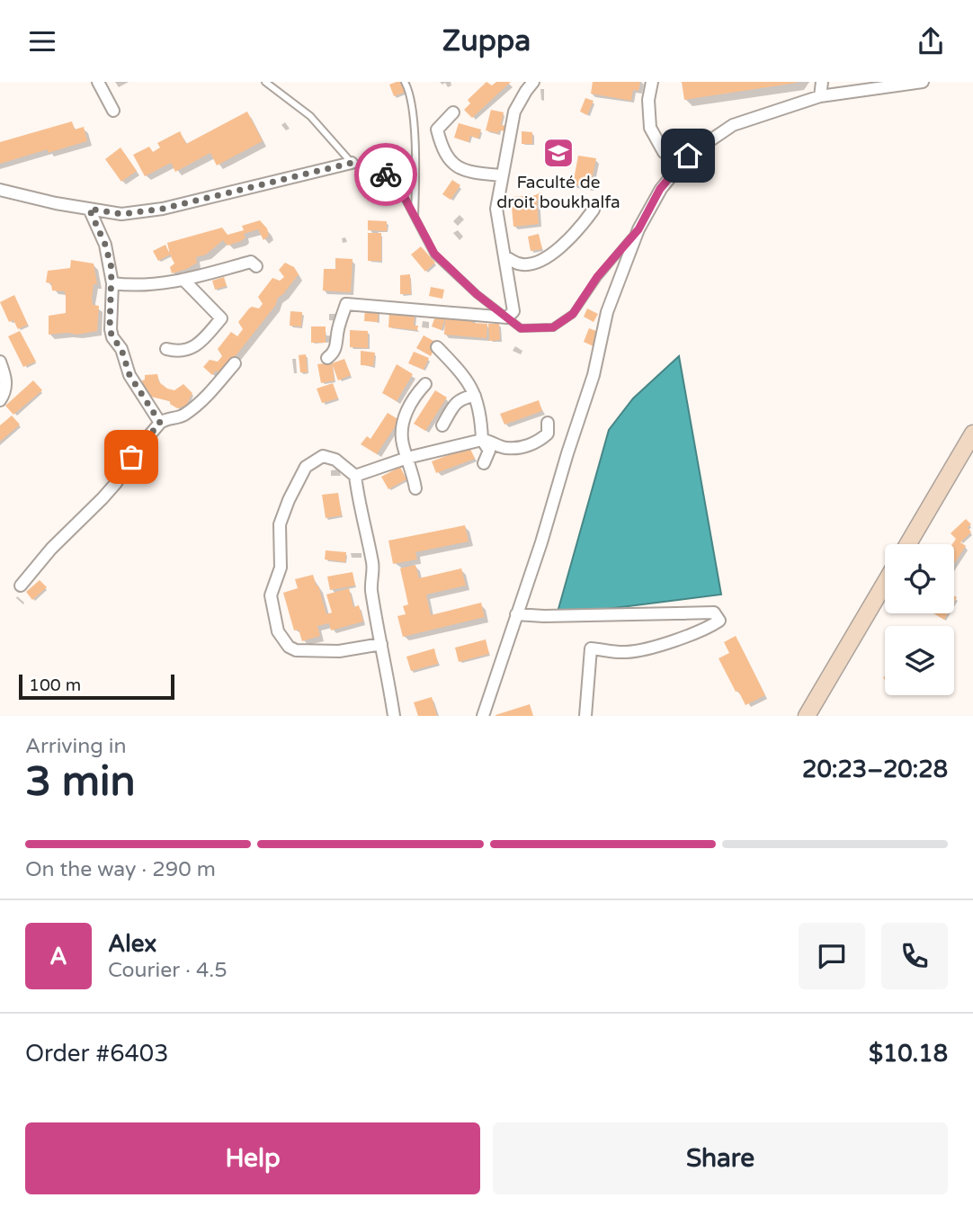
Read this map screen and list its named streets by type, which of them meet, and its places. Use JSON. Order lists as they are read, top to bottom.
{
  "places": {
    "school or university": ["Faculté de droit boukhalfa"]
  },
  "scale_bar": "100 m",
  "page": {
    "header": "Zuppa",
    "scale": "100 m",
    "heading": ["3 min", "Arriving in", "20:23–20:28"],
    "panel": [
      "Alex",
      "Courier · 4.5",
      "Order #6403",
      "$10.18"
    ],
    "bar": "On the way · 290 m",
    "round": "A",
    "buttons": ["Help", "Share"]
  }
}
